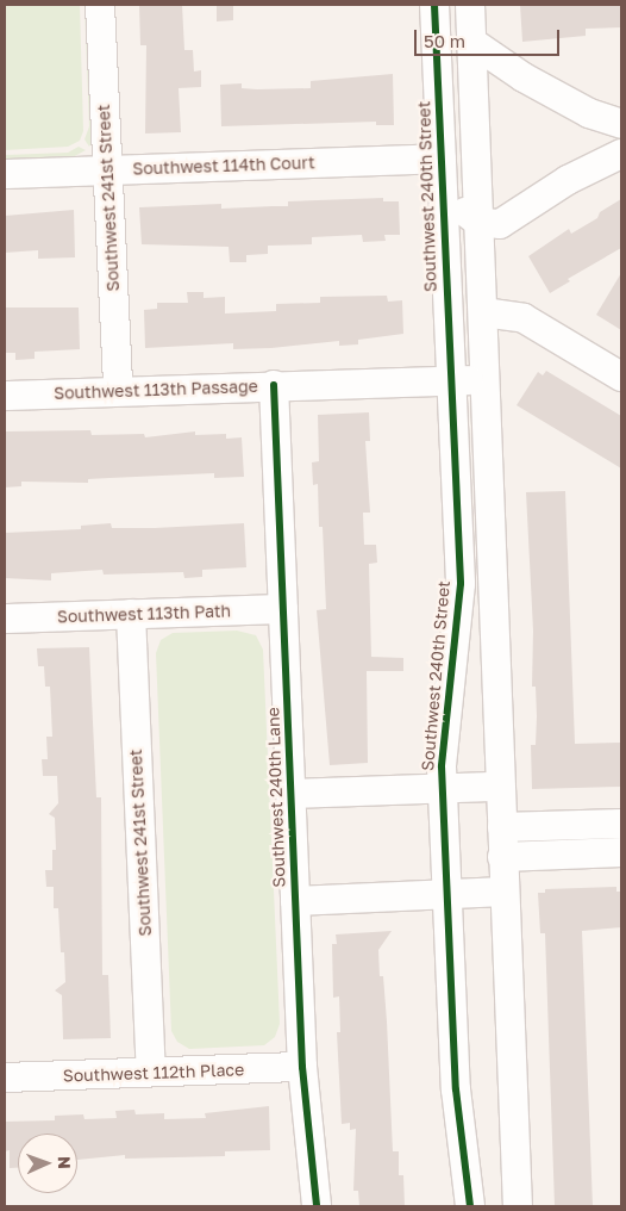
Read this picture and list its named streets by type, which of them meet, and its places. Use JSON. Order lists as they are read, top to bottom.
{
  "streets": {
    "street": [
      "Southwest 114th Court",
      "Southwest 240th Street",
      "Southwest 241st Street",
      "Southwest 113th Passage",
      "Southwest 113th Path",
      "Southwest 240th Lane",
      "Southwest 112th Place"
    ]
  },
  "crossings": [
    ["Southwest 114th Court", "Southwest 240th Street"],
    ["Southwest 114th Court", "Southwest 241st Street"],
    ["Southwest 240th Street", "Southwest 113th Passage"],
    ["Southwest 241st Street", "Southwest 113th Passage"],
    ["Southwest 241st Street", "Southwest 113th Path"],
    ["Southwest 241st Street", "Southwest 112th Place"],
    ["Southwest 113th Passage", "Southwest 240th Lane"],
    ["Southwest 113th Path", "Southwest 240th Lane"],
    ["Southwest 240th Lane", "Southwest 112th Place"]
  ],
  "scale_bar": "50 m",
  "north": "right"
}
